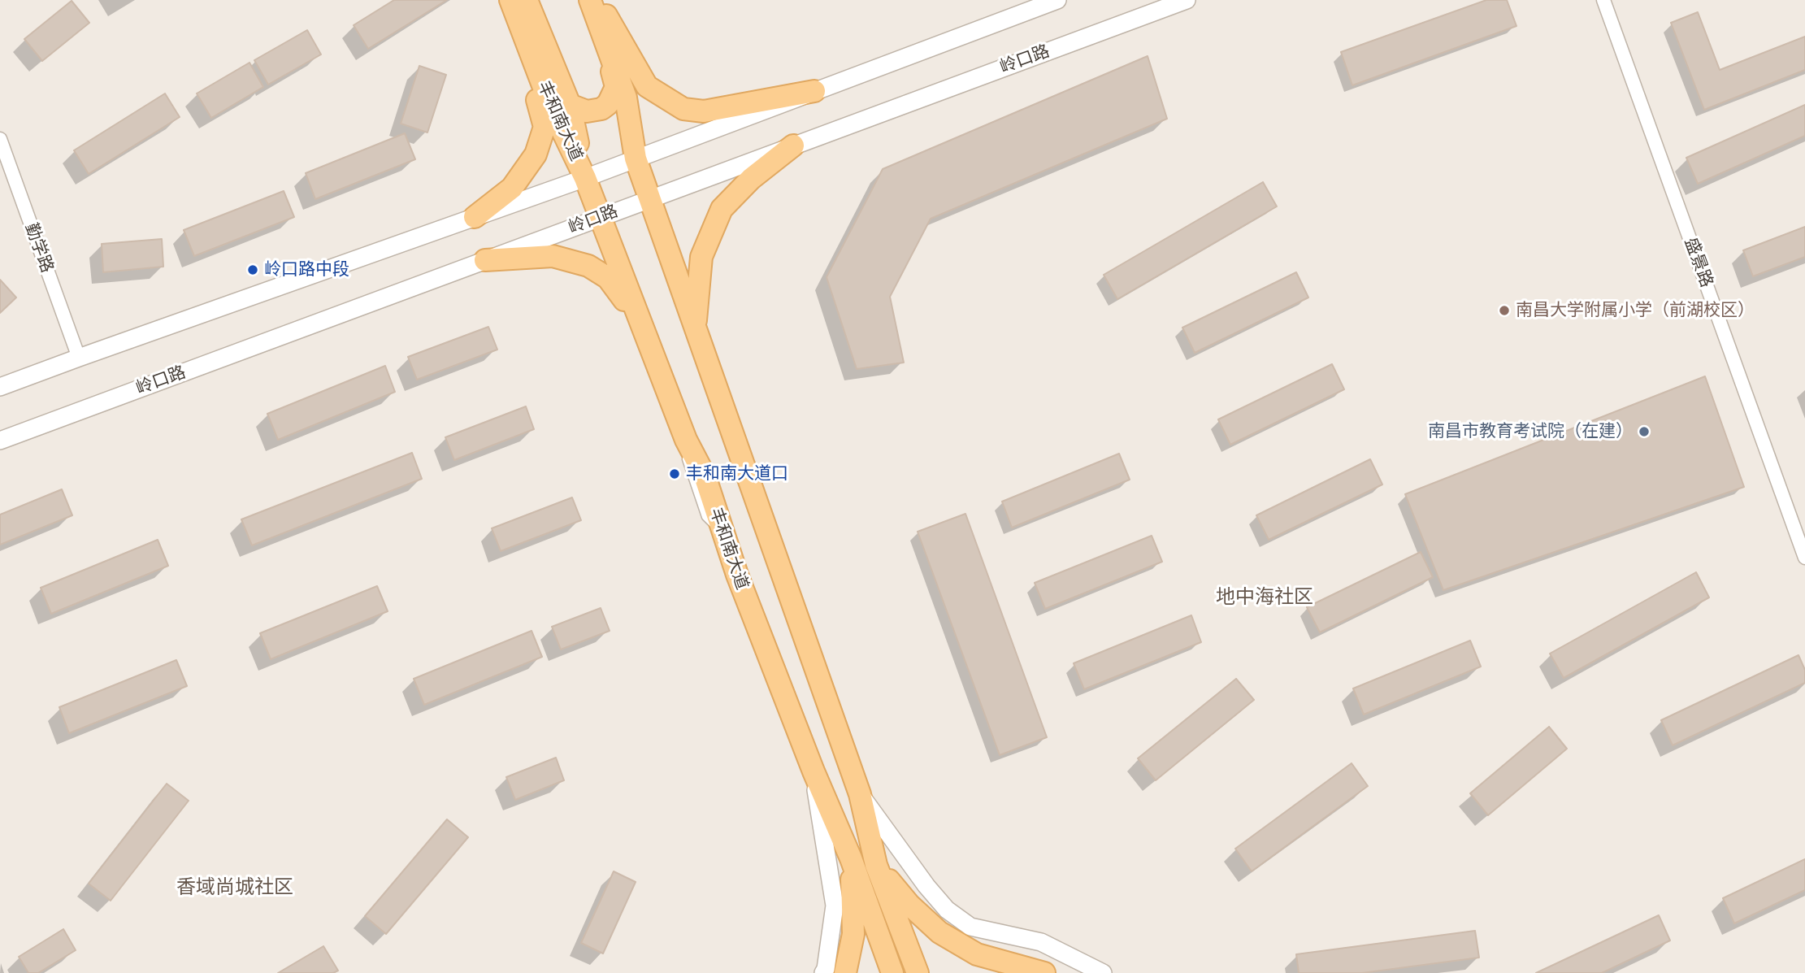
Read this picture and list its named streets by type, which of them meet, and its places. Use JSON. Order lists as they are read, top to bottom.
{
  "streets": {
    "main road": ["丰和南大道"],
    "street": ["岭口路", "勤学路", "盛景路"]
  },
  "crossings": [
    ["岭口路", "丰和南大道"]
  ],
  "districts": ["地中海社区", "香域尚城社区"],
  "places": [
    "岭口路中段",
    "南昌大学附属小学（前湖校区）",
    "南昌市教育考试院（在建）",
    "丰和南大道口"
  ]
}
